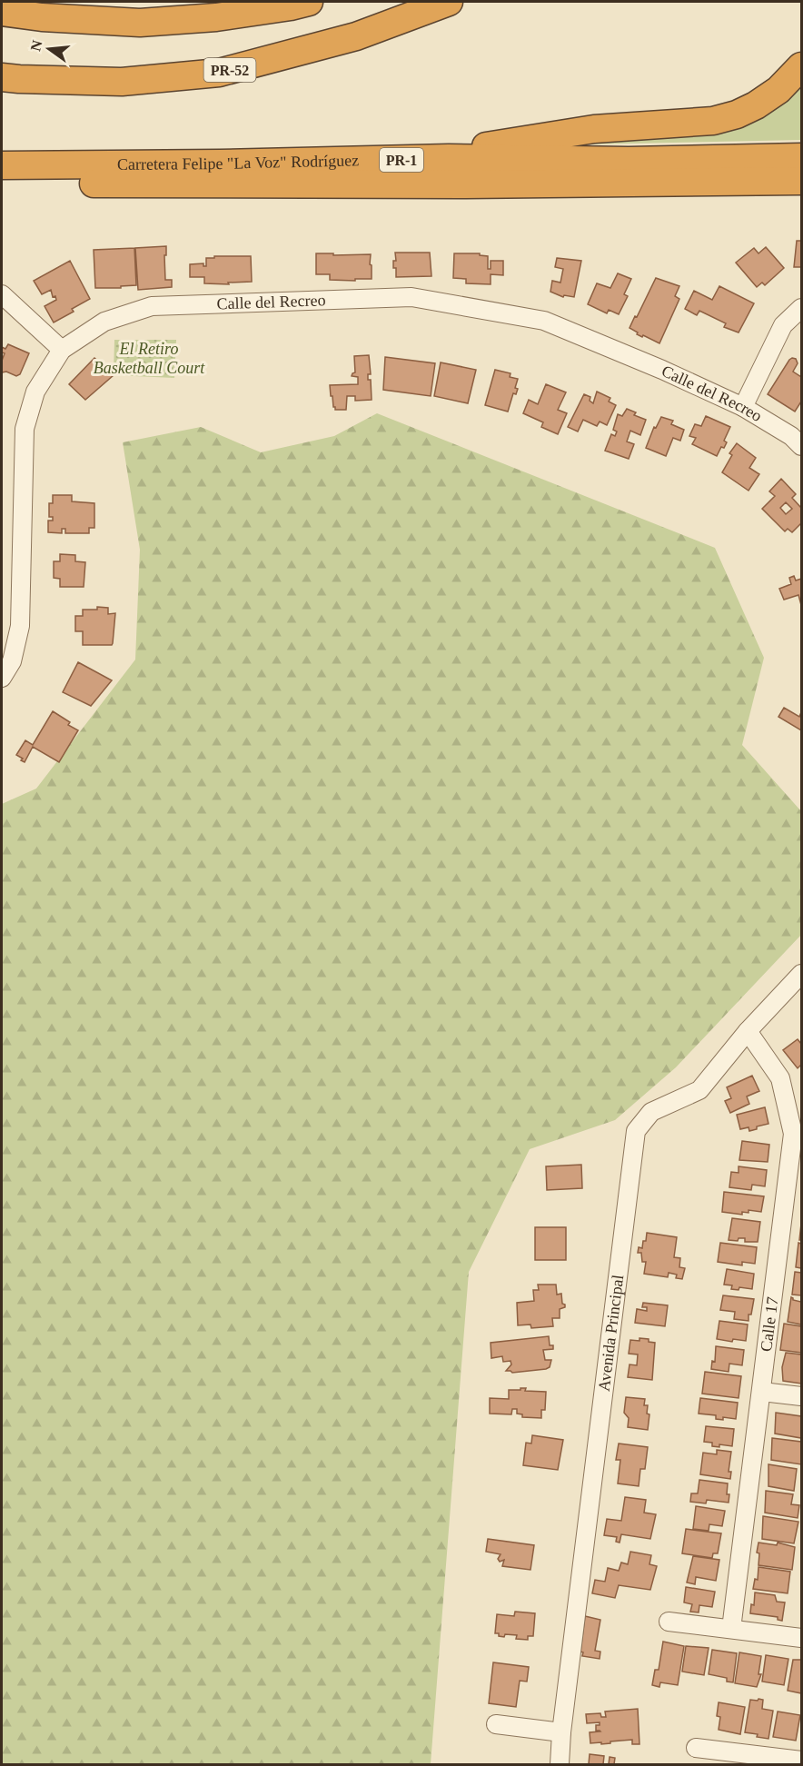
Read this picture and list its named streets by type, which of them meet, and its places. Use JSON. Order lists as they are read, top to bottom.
{
  "streets": {
    "highway": ["PR-52", "PR-1", "Carretera Felipe \"La Voz\" Rodríguez"],
    "street": ["Calle del Recreo", "Calle 17", "Avenida Principal"]
  },
  "crossings": [
    ["Calle 17", "Avenida Principal"]
  ],
  "parks": ["El Retiro Basketball Court"],
  "north": "left"
}
